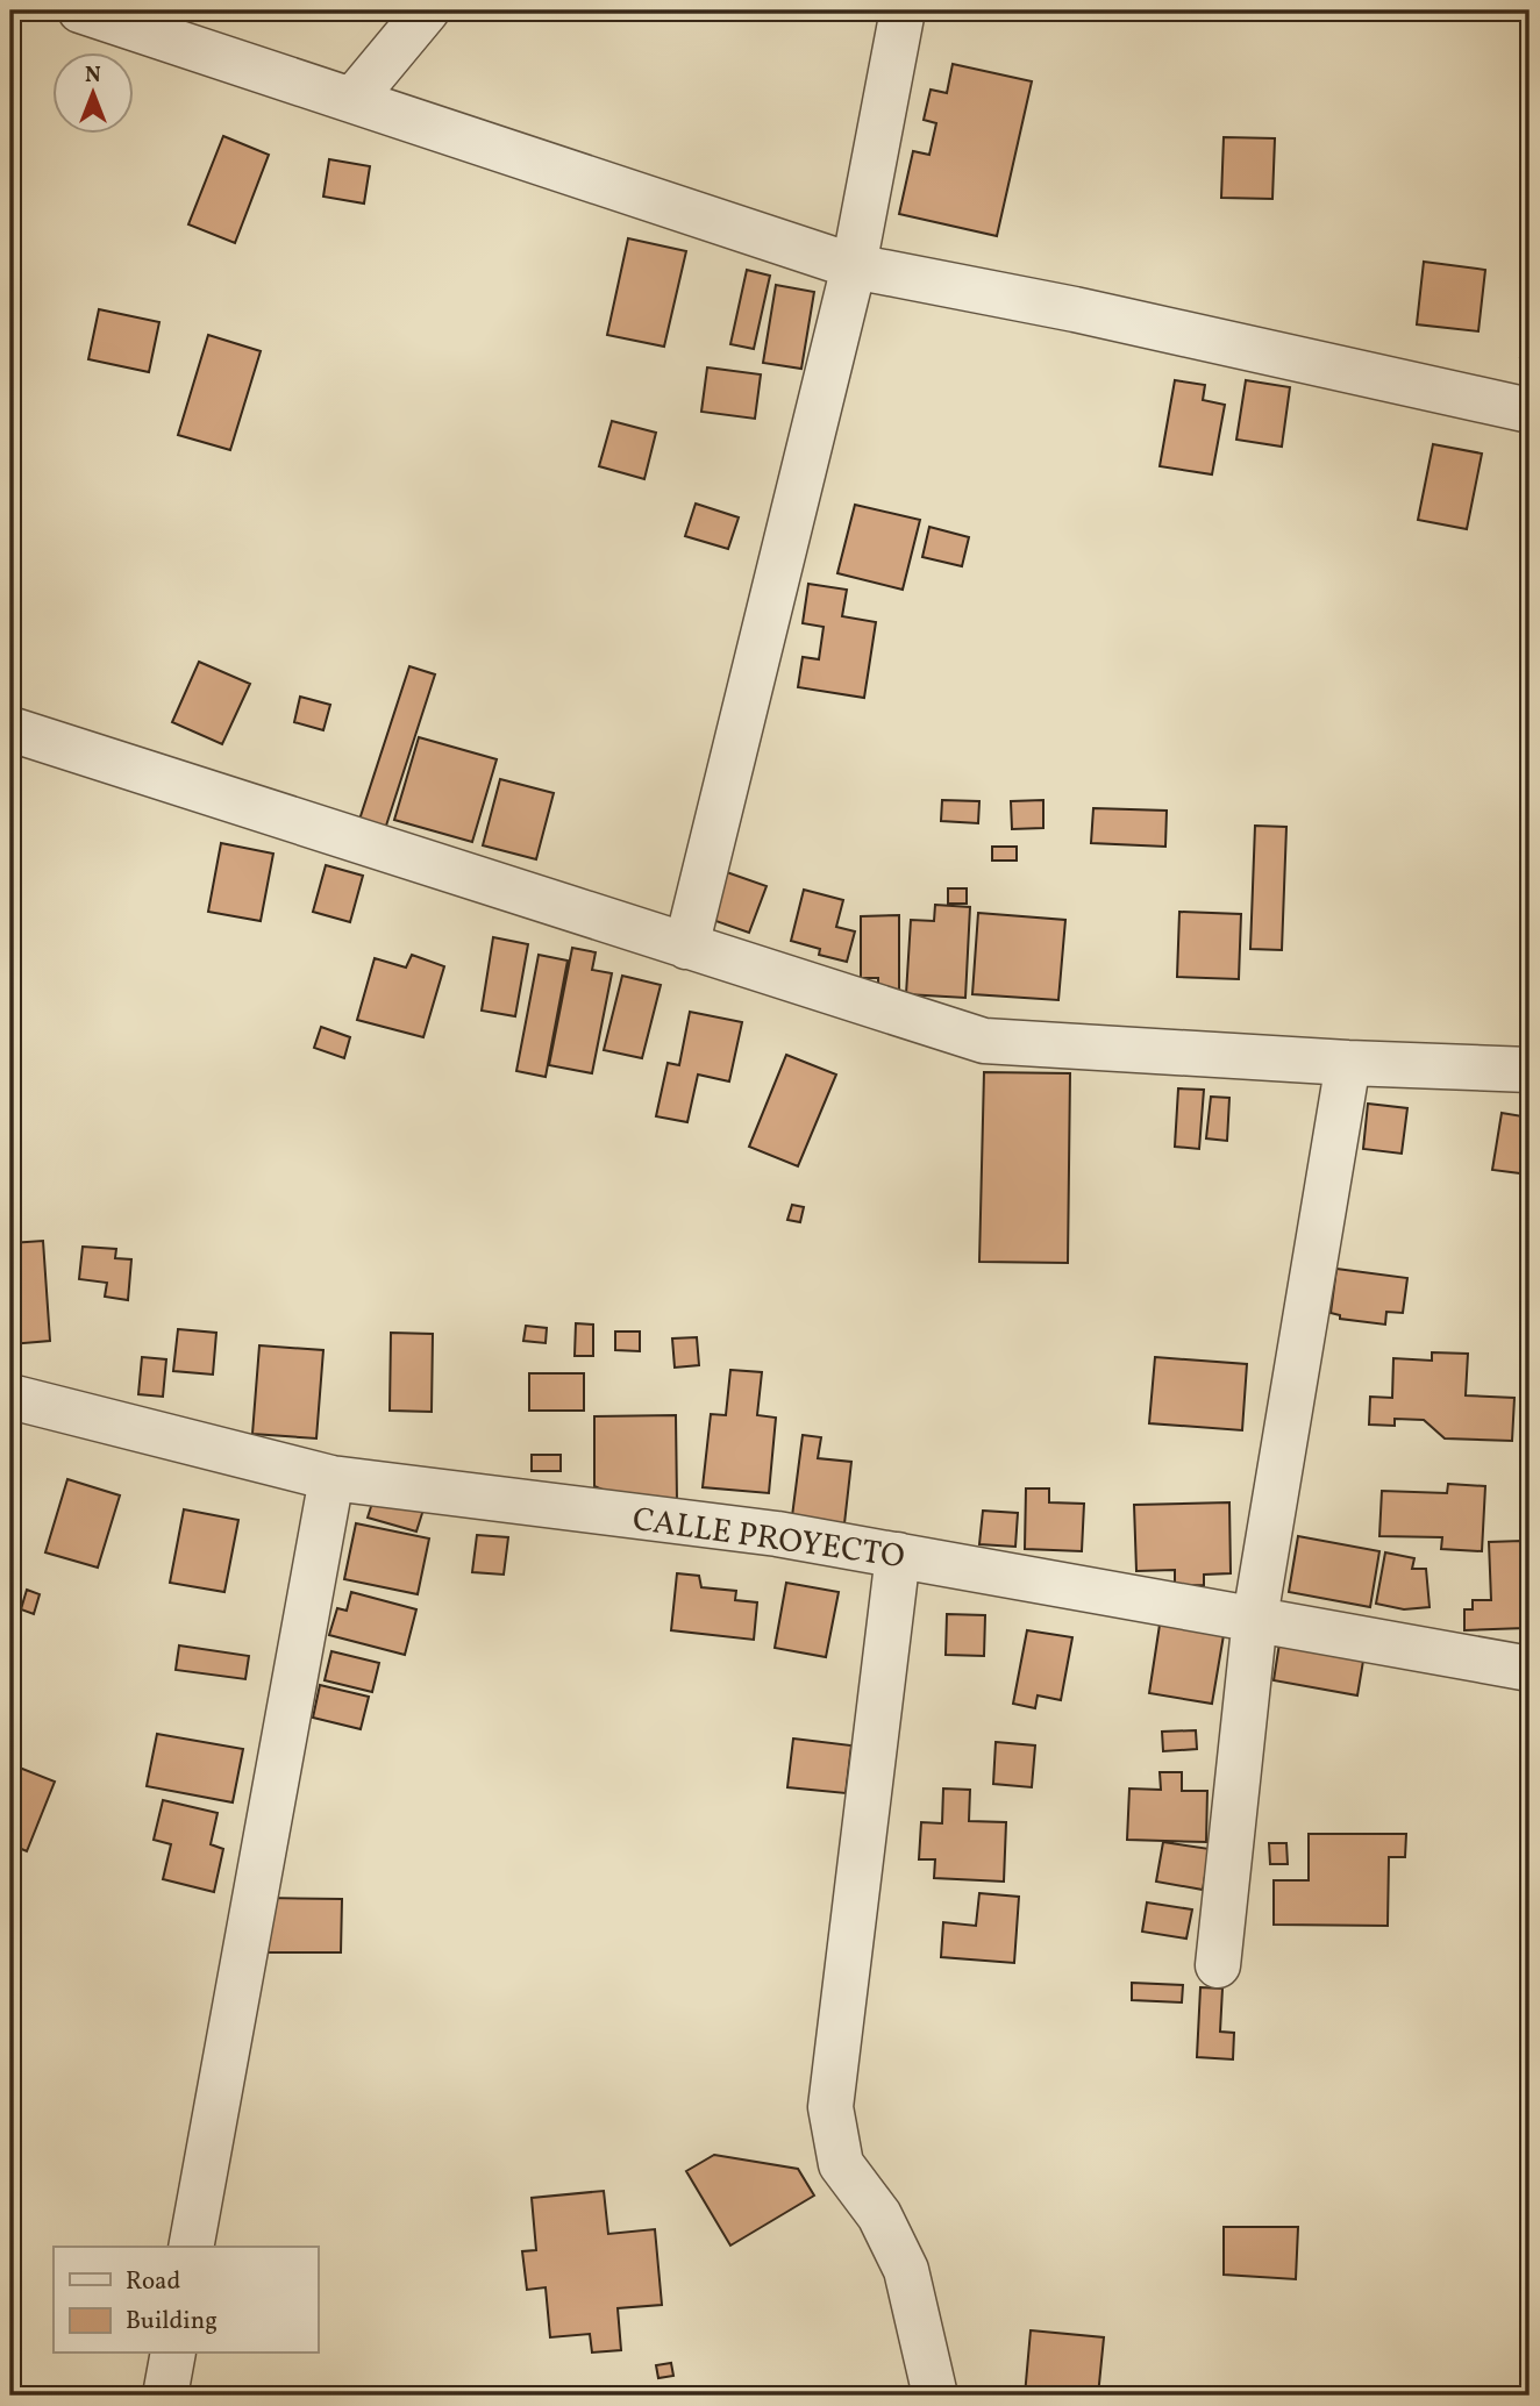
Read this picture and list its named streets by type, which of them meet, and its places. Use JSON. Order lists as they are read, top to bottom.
{
  "streets": {
    "street": ["CALLE PROYECTO"]
  },
  "legend": ["Road", "Building"],
  "north": "top"
}
